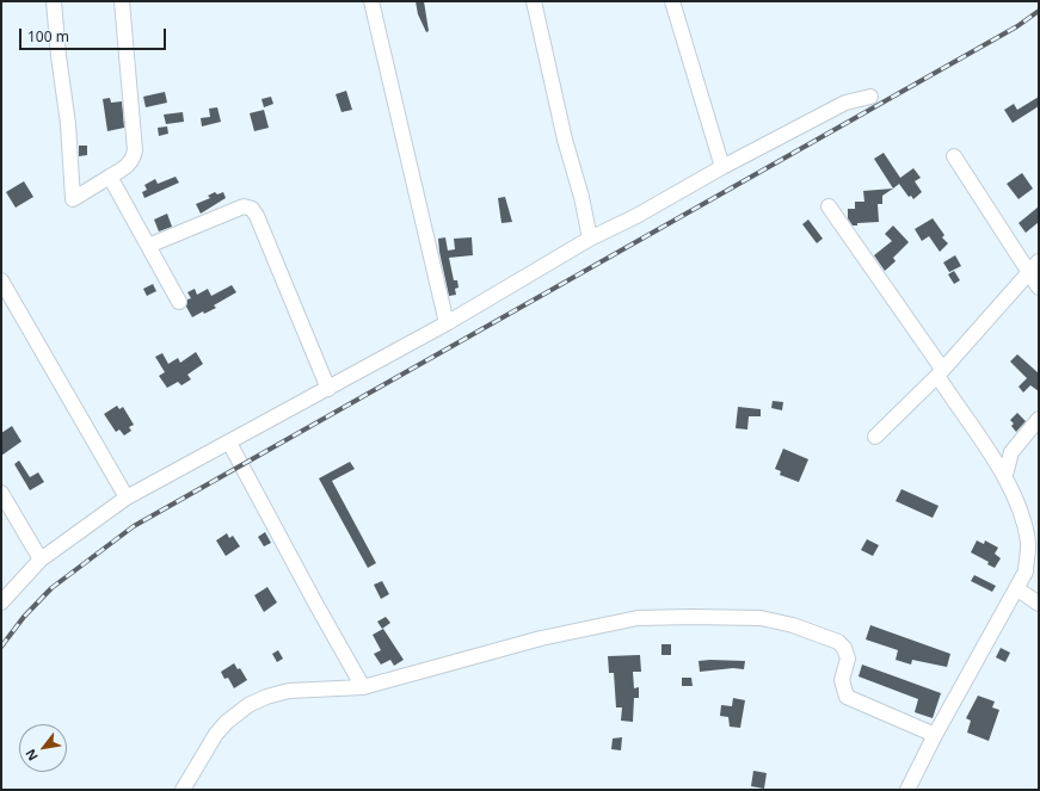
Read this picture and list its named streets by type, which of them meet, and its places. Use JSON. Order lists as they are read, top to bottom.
{
  "scale_bar": "100 m",
  "north": "bottom left"
}
